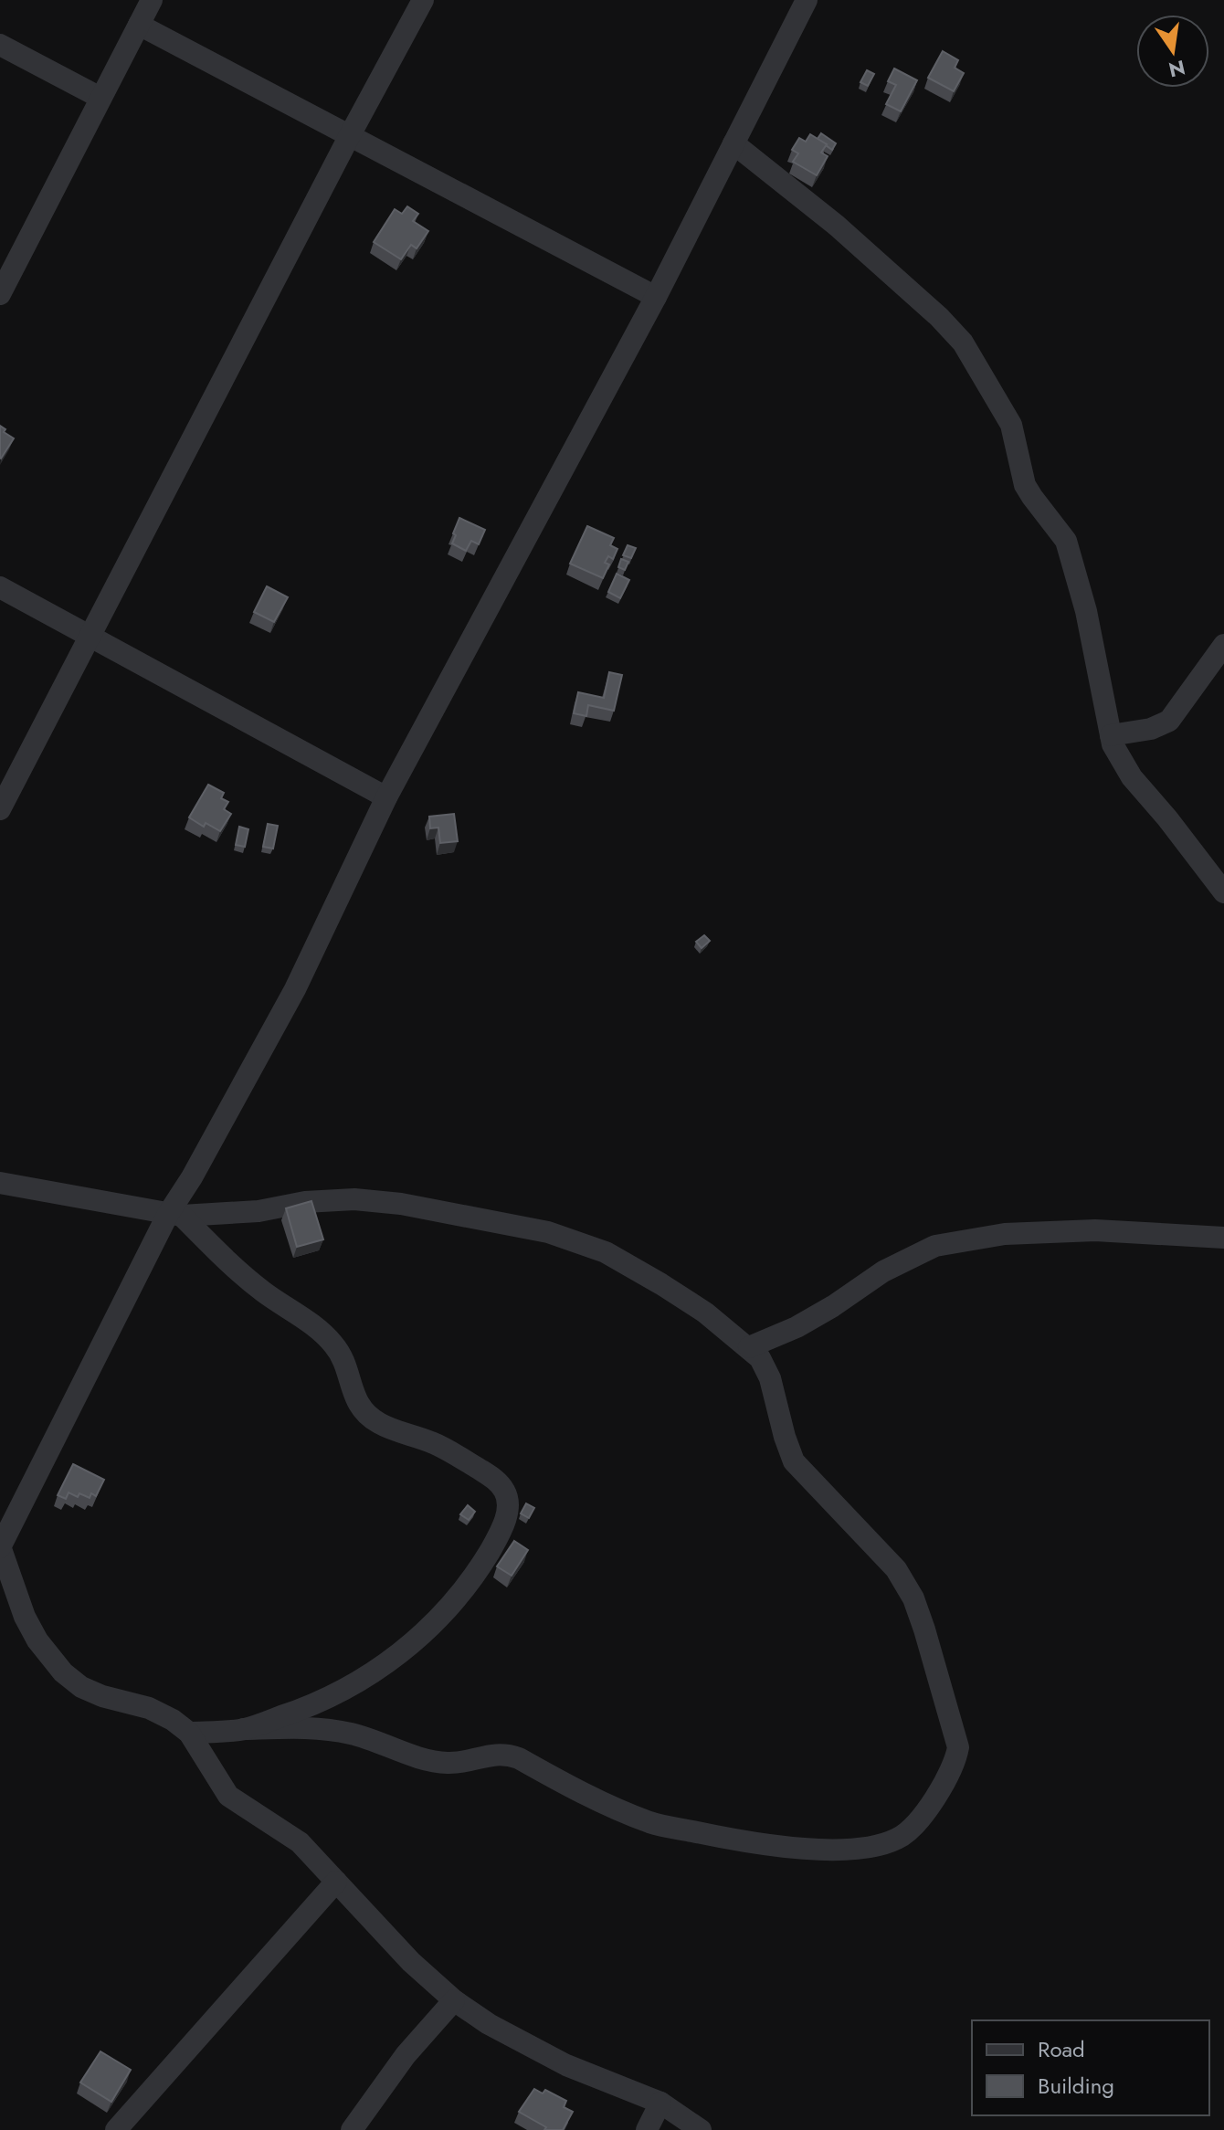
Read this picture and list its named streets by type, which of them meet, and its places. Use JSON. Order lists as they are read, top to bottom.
{
  "legend": ["Road", "Building"],
  "north": "bottom"
}
